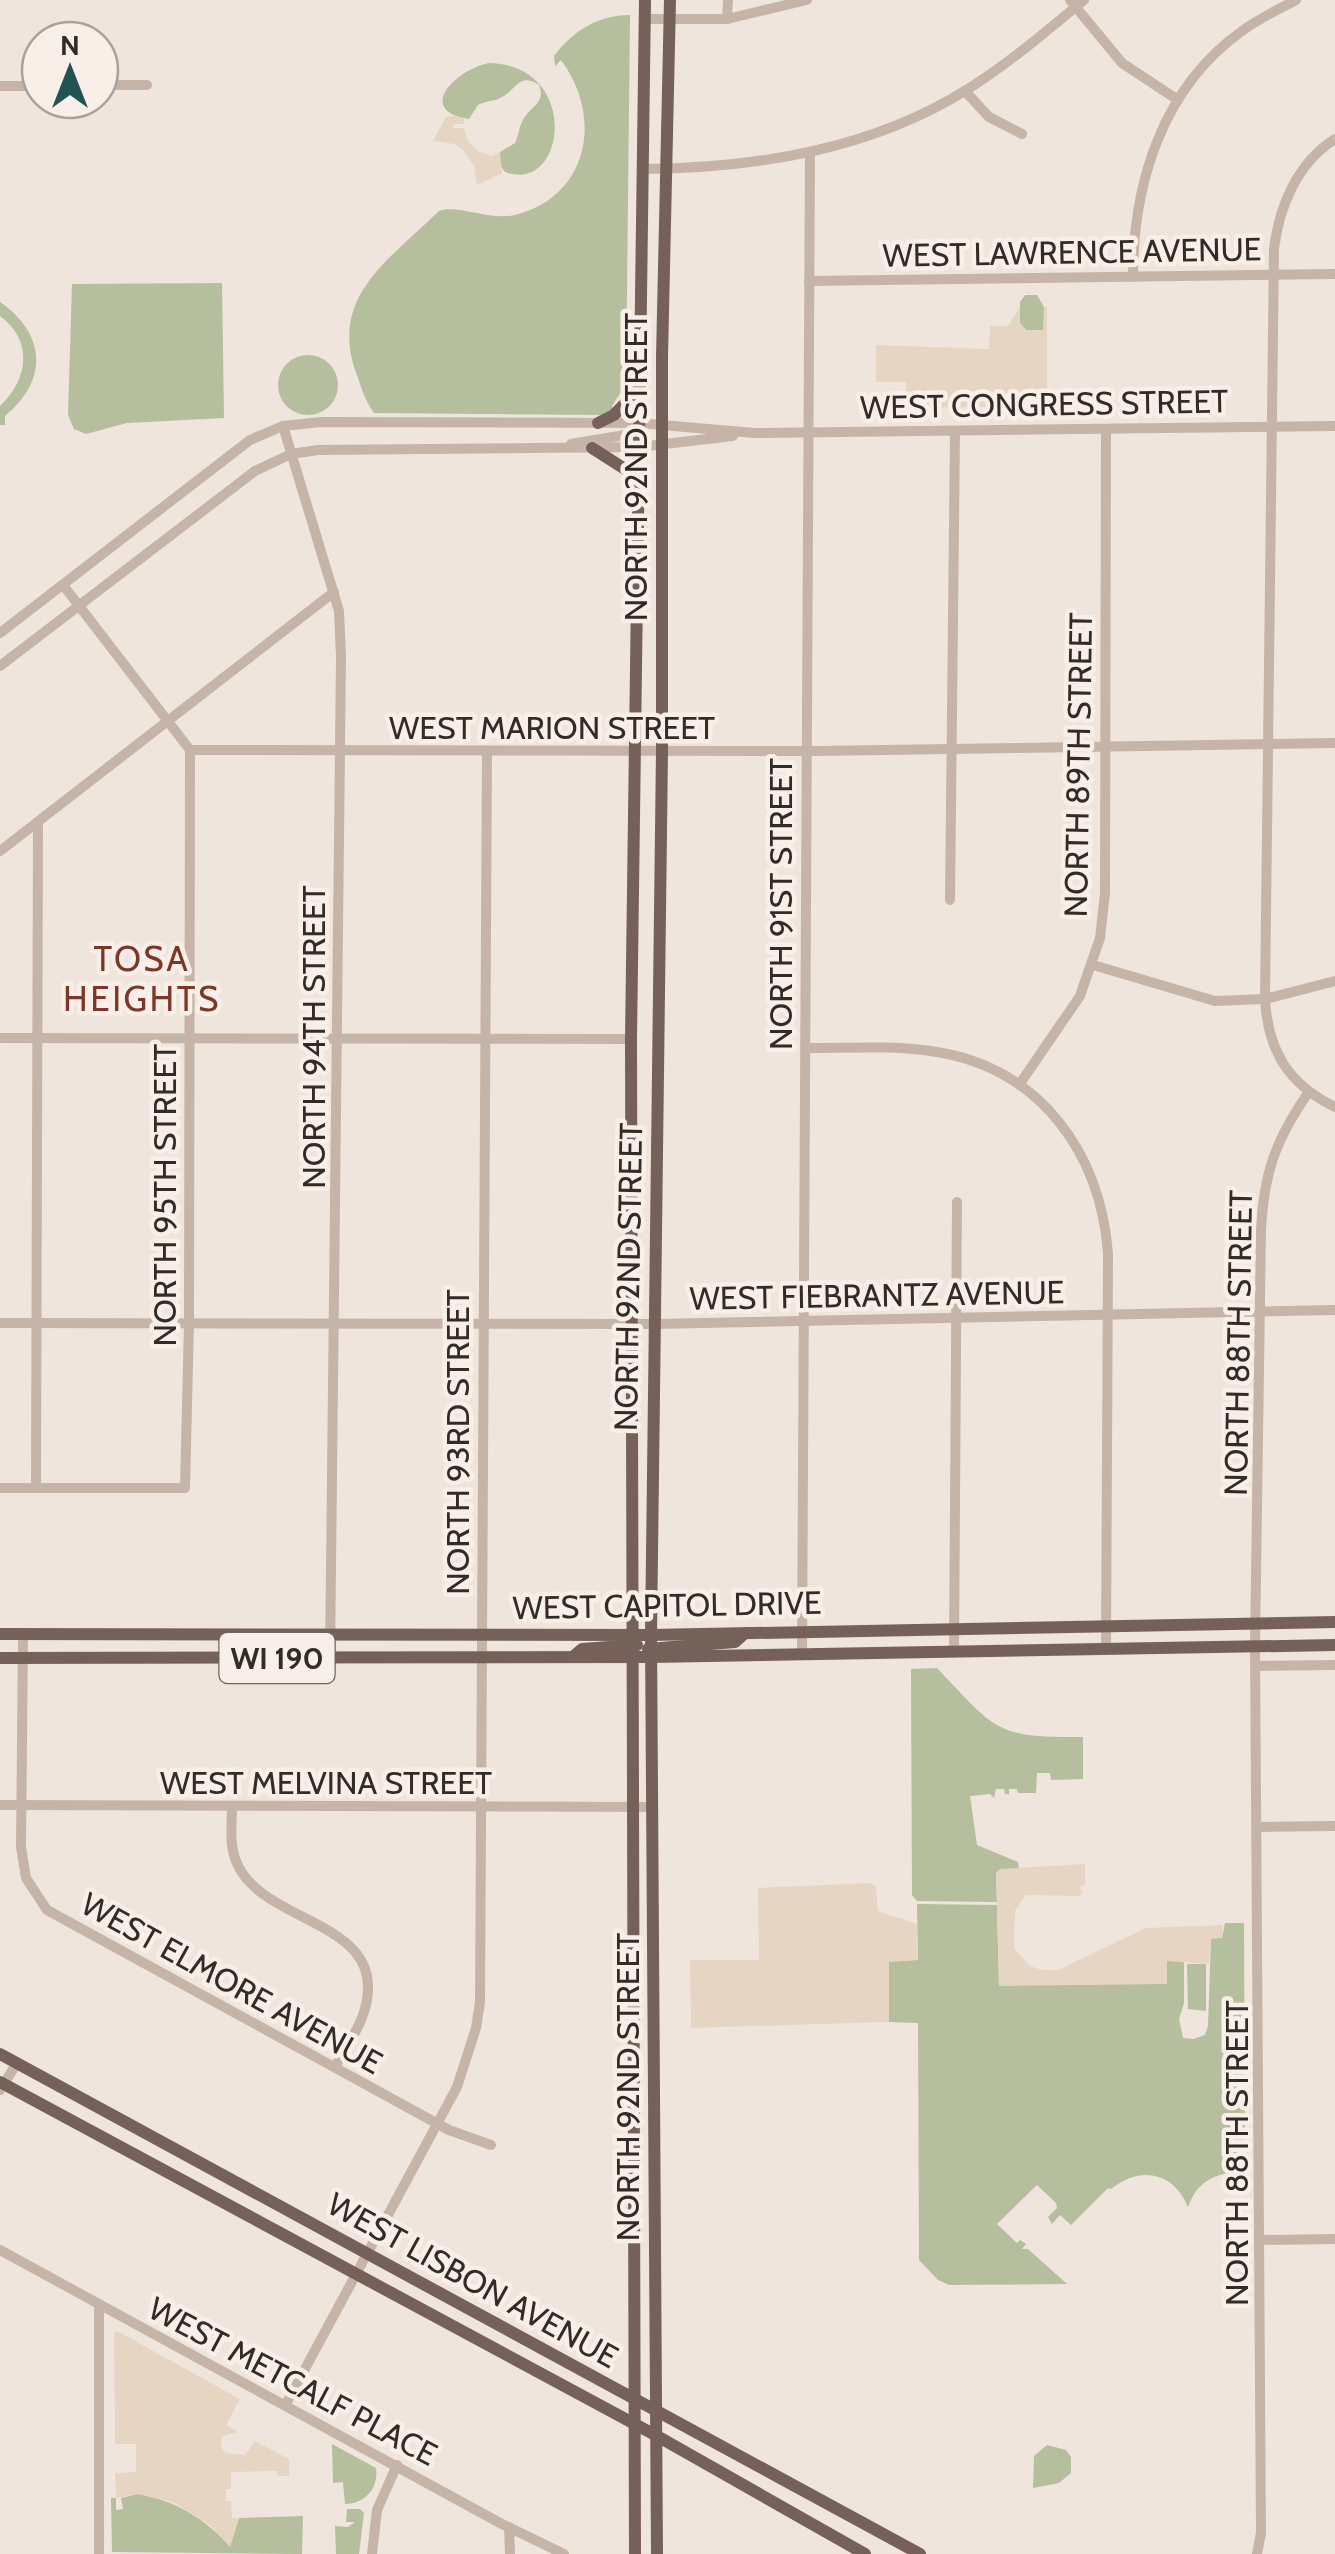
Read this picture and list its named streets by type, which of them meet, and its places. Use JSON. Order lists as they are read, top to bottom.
{
  "streets": {
    "main road": [
      "NORTH 92ND STREET",
      "WEST CAPITOL DRIVE",
      "WI 190",
      "WEST LISBON AVENUE"
    ],
    "street": [
      "WEST LAWRENCE AVENUE",
      "WEST CONGRESS STREET",
      "WEST MARION STREET",
      "NORTH 89TH STREET",
      "NORTH 91ST STREET",
      "NORTH 94TH STREET",
      "NORTH 95TH STREET",
      "WEST FIEBRANTZ AVENUE",
      "NORTH 88TH STREET",
      "NORTH 93RD STREET",
      "WEST MELVINA STREET",
      "WEST ELMORE AVENUE",
      "WEST METCALF PLACE"
    ]
  },
  "crossings": [
    ["WEST LAWRENCE AVENUE", "NORTH 91ST STREET"],
    ["WEST CONGRESS STREET", "NORTH 92ND STREET"],
    ["WEST CONGRESS STREET", "NORTH 89TH STREET"],
    ["WEST CONGRESS STREET", "NORTH 91ST STREET"],
    ["WEST CONGRESS STREET", "NORTH 94TH STREET"],
    ["NORTH 92ND STREET", "WEST MARION STREET"],
    ["NORTH 92ND STREET", "WEST FIEBRANTZ AVENUE"],
    ["NORTH 92ND STREET", "WEST CAPITOL DRIVE"],
    ["NORTH 92ND STREET", "WEST MELVINA STREET"],
    ["NORTH 92ND STREET", "WEST LISBON AVENUE"],
    ["WEST MARION STREET", "NORTH 89TH STREET"],
    ["WEST MARION STREET", "NORTH 91ST STREET"],
    ["WEST MARION STREET", "NORTH 94TH STREET"],
    ["WEST MARION STREET", "NORTH 95TH STREET"],
    ["WEST MARION STREET", "NORTH 93RD STREET"],
    ["NORTH 91ST STREET", "WEST FIEBRANTZ AVENUE"],
    ["NORTH 91ST STREET", "WEST CAPITOL DRIVE"],
    ["NORTH 94TH STREET", "WEST FIEBRANTZ AVENUE"],
    ["NORTH 94TH STREET", "WEST CAPITOL DRIVE"],
    ["NORTH 95TH STREET", "WEST FIEBRANTZ AVENUE"],
    ["WEST FIEBRANTZ AVENUE", "NORTH 88TH STREET"],
    ["WEST FIEBRANTZ AVENUE", "NORTH 93RD STREET"],
    ["NORTH 88TH STREET", "WEST CAPITOL DRIVE"],
    ["NORTH 93RD STREET", "WEST CAPITOL DRIVE"],
    ["NORTH 93RD STREET", "WEST MELVINA STREET"],
    ["NORTH 93RD STREET", "WEST ELMORE AVENUE"],
    ["NORTH 93RD STREET", "WEST LISBON AVENUE"],
    ["NORTH 93RD STREET", "WEST METCALF PLACE"],
    ["WEST CAPITOL DRIVE", "WEST ELMORE AVENUE"],
    ["WEST MELVINA STREET", "WEST ELMORE AVENUE"]
  ],
  "districts": ["TOSA HEIGHTS"],
  "north": "top"
}
